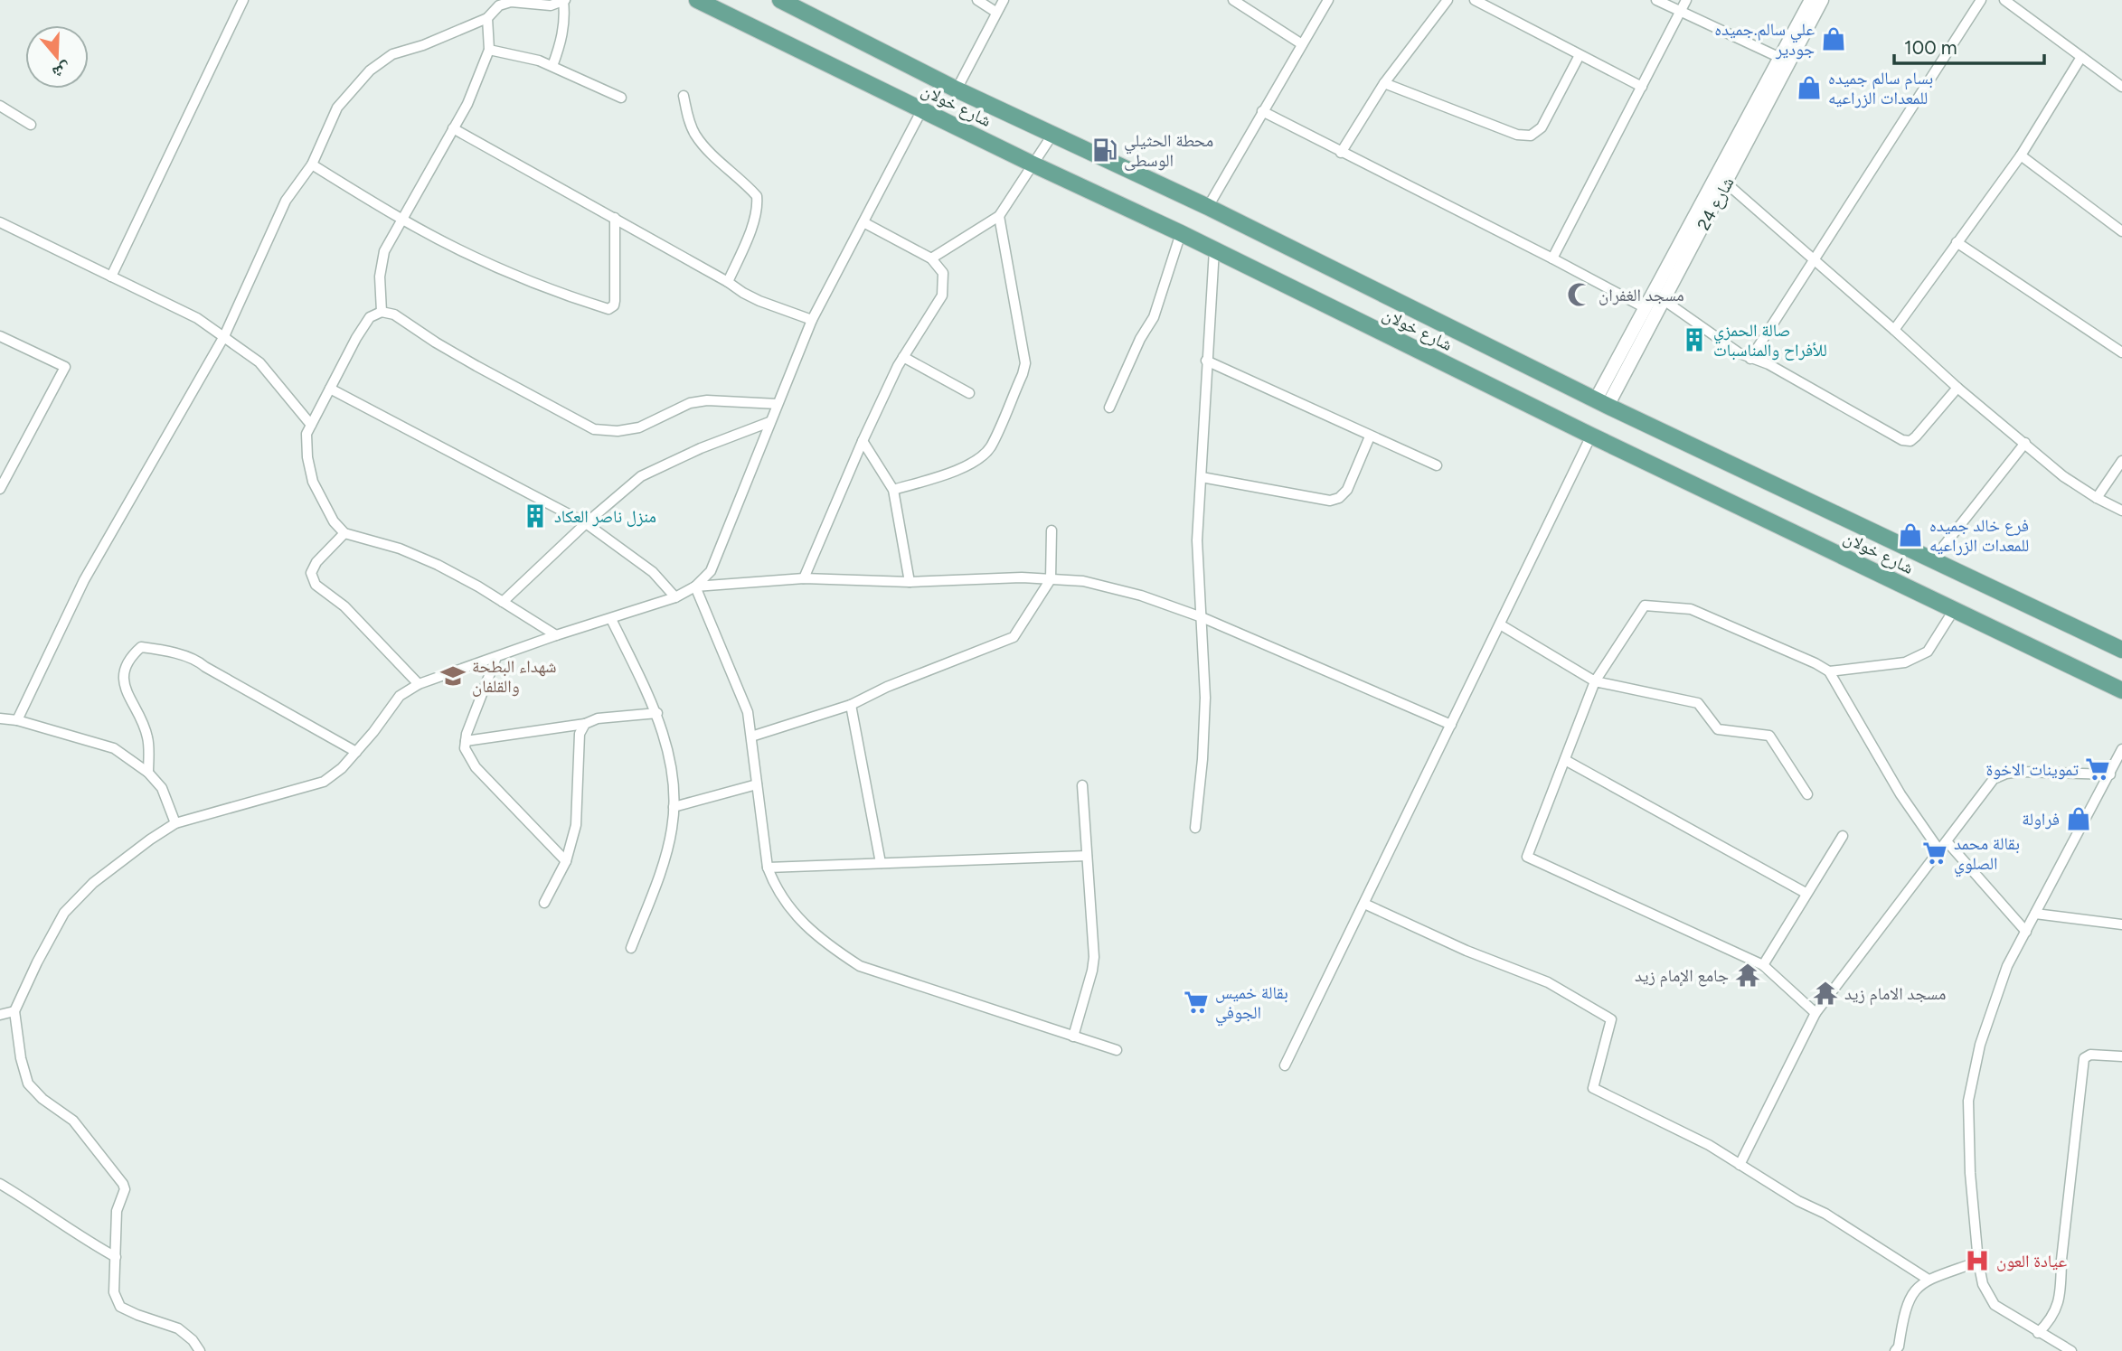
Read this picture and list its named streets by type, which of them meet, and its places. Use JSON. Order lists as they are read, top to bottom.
{
  "streets": {
    "main road": ["شارع خولان"],
    "street": ["شارع 24"]
  },
  "crossings": [
    ["شارع خولان", "شارع 24"]
  ],
  "places": {
    "shop": [
      "علي سالم.جميده جودير",
      "بسام سالم جميده للمعدات الزراعيه",
      "فرع خالد جميده للمعدات الزراعيه",
      "فراولة"
    ],
    "fuel station": ["محطة الحثيلي الوسطى"],
    "mosque": ["مسجد الغفران"],
    "building": ["صالة الحمزي للأفراح والمناسبات", "منزل ناصر العكاد"],
    "school or university": ["شهداء البطحة والقلفان"],
    "supermarket": ["تموينات الاخوة", "بقالة محمد الصلوي", "بقالة خميس الجوفي"],
    "temple": ["جامع الإمام زيد", "مسجد الامام زيد"],
    "hospital": ["عيادة العون"]
  },
  "scale_bar": "100 m",
  "north": "bottom"
}
